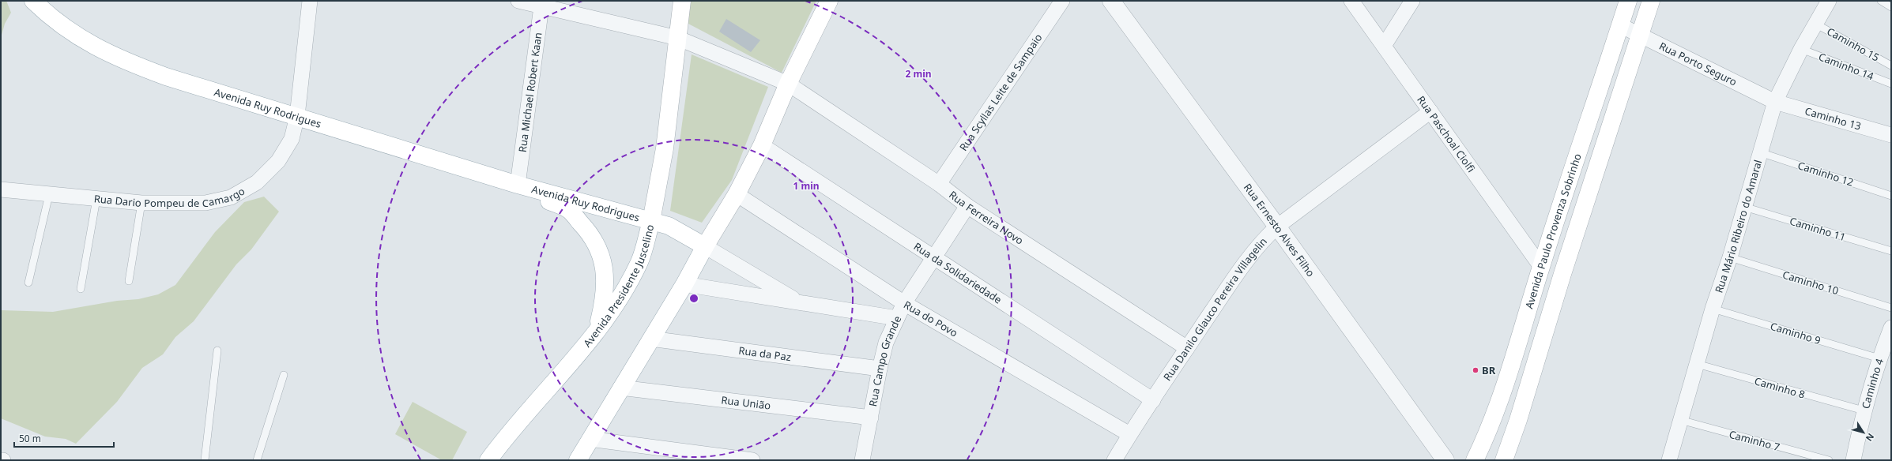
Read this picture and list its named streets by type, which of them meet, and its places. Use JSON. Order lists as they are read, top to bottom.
{
  "streets": {
    "main road": ["Avenida Ruy Rodrigues", "Avenida Paulo Provenza Sobrinho", "Avenida Presidente Juscelino"],
    "street": [
      "Rua Porto Seguro",
      "Rua Michael Robert Kaan",
      "Rua Scyllas Leite de Sampaio",
      "Caminho 13",
      "Rua Paschoal Ciolfi",
      "Rua Dario Pompeu de Camargo",
      "Rua Ferreira Novo",
      "Rua Mário Ribeiro do Amaral",
      "Rua Ernesto Alves Filho",
      "Rua da Solidariedade",
      "Rua Danilo Glauco Pereira Villagelin",
      "Rua do Povo",
      "Rua da Paz",
      "Rua Campo Grande",
      "Caminho 4",
      "Rua União"
    ],
    "lane": [
      "Caminho 15",
      "Caminho 14",
      "Caminho 12",
      "Caminho 11",
      "Caminho 10",
      "Caminho 9",
      "Caminho 8",
      "Caminho 7"
    ]
  },
  "crossings": [
    ["Caminho 15", "Rua Mário Ribeiro do Amaral"],
    ["Rua Porto Seguro", "Caminho 13"],
    ["Rua Porto Seguro", "Rua Mário Ribeiro do Amaral"],
    ["Rua Porto Seguro", "Avenida Paulo Provenza Sobrinho"],
    ["Caminho 14", "Rua Mário Ribeiro do Amaral"],
    ["Rua Michael Robert Kaan", "Avenida Ruy Rodrigues"],
    ["Rua Scyllas Leite de Sampaio", "Rua Ferreira Novo"],
    ["Avenida Ruy Rodrigues", "Rua Dario Pompeu de Camargo"],
    ["Avenida Ruy Rodrigues", "Avenida Presidente Juscelino"],
    ["Caminho 13", "Rua Mário Ribeiro do Amaral"],
    ["Rua Paschoal Ciolfi", "Avenida Paulo Provenza Sobrinho"],
    ["Rua Paschoal Ciolfi", "Rua Danilo Glauco Pereira Villagelin"],
    ["Caminho 12", "Rua Mário Ribeiro do Amaral"],
    ["Rua Ferreira Novo", "Rua Danilo Glauco Pereira Villagelin"],
    ["Rua Ferreira Novo", "Rua Campo Grande"],
    ["Rua Mário Ribeiro do Amaral", "Caminho 11"],
    ["Rua Mário Ribeiro do Amaral", "Caminho 10"],
    ["Rua Mário Ribeiro do Amaral", "Caminho 9"],
    ["Rua Mário Ribeiro do Amaral", "Caminho 8"],
    ["Rua Mário Ribeiro do Amaral", "Caminho 7"],
    ["Rua Ernesto Alves Filho", "Rua Danilo Glauco Pereira Villagelin"],
    ["Rua da Solidariedade", "Rua Danilo Glauco Pereira Villagelin"],
    ["Rua da Solidariedade", "Rua Campo Grande"],
    ["Rua Danilo Glauco Pereira Villagelin", "Rua do Povo"],
    ["Rua do Povo", "Rua Campo Grande"],
    ["Caminho 9", "Caminho 4"],
    ["Rua da Paz", "Rua Campo Grande"],
    ["Rua Campo Grande", "Rua União"],
    ["Caminho 4", "Caminho 8"]
  ],
  "places": ["BR"],
  "scale_bar": "50 m",
  "north": "bottom right",
  "rings": ["2 min", "1 min"]
}
